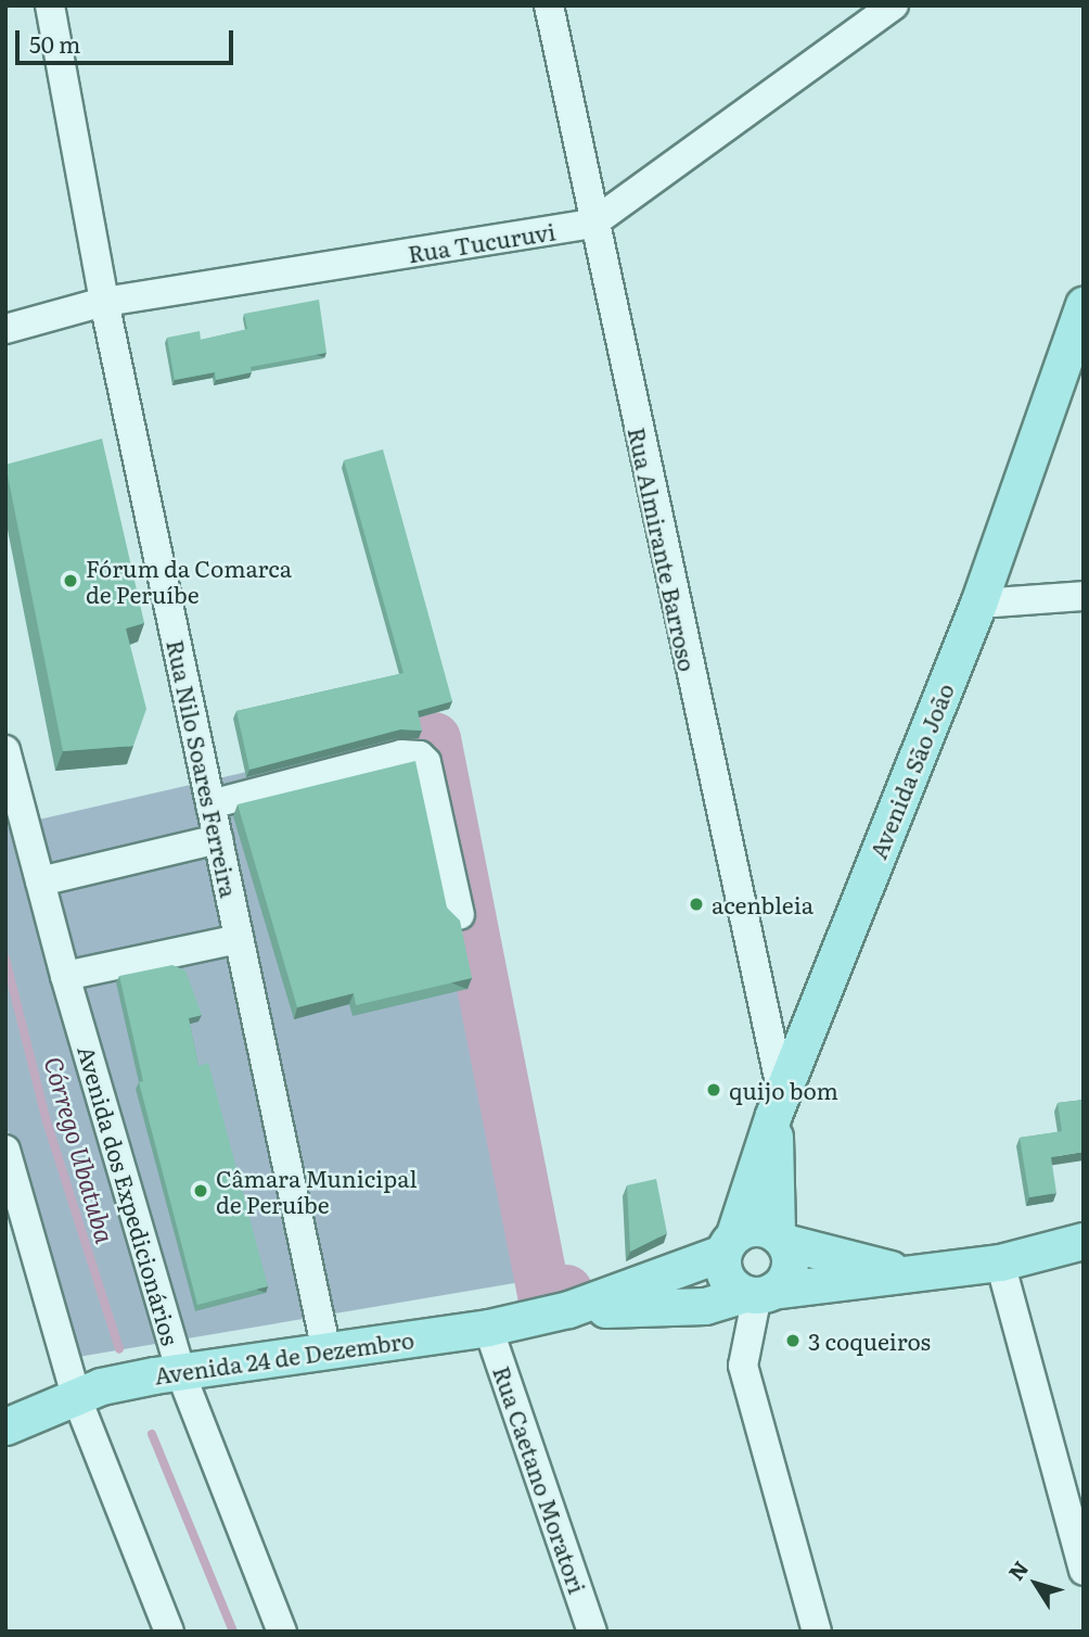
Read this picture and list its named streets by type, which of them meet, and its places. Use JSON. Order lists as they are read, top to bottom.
{
  "streets": {
    "main road": ["Avenida São João", "Avenida 24 de Dezembro"],
    "street": [
      "Rua Tucuruvi",
      "Rua Almirante Barroso",
      "Rua Nilo Soares Ferreira",
      "Avenida dos Expedicionários",
      "Rua Caetano Moratori"
    ]
  },
  "crossings": [
    ["Rua Tucuruvi", "Rua Almirante Barroso"],
    ["Rua Tucuruvi", "Rua Nilo Soares Ferreira"],
    ["Rua Almirante Barroso", "Avenida São João"],
    ["Rua Nilo Soares Ferreira", "Avenida 24 de Dezembro"],
    ["Avenida São João", "Avenida 24 de Dezembro"],
    ["Avenida dos Expedicionários", "Avenida 24 de Dezembro"],
    ["Avenida 24 de Dezembro", "Rua Caetano Moratori"]
  ],
  "water": ["Córrego Ubatuba"],
  "places": [
    "Fórum da Comarca de Peruíbe",
    "acenbleia",
    "quijo bom",
    "Câmara Municipal de Peruíbe",
    "3 coqueiros"
  ],
  "scale_bar": "50 m",
  "north": "top left"
}
